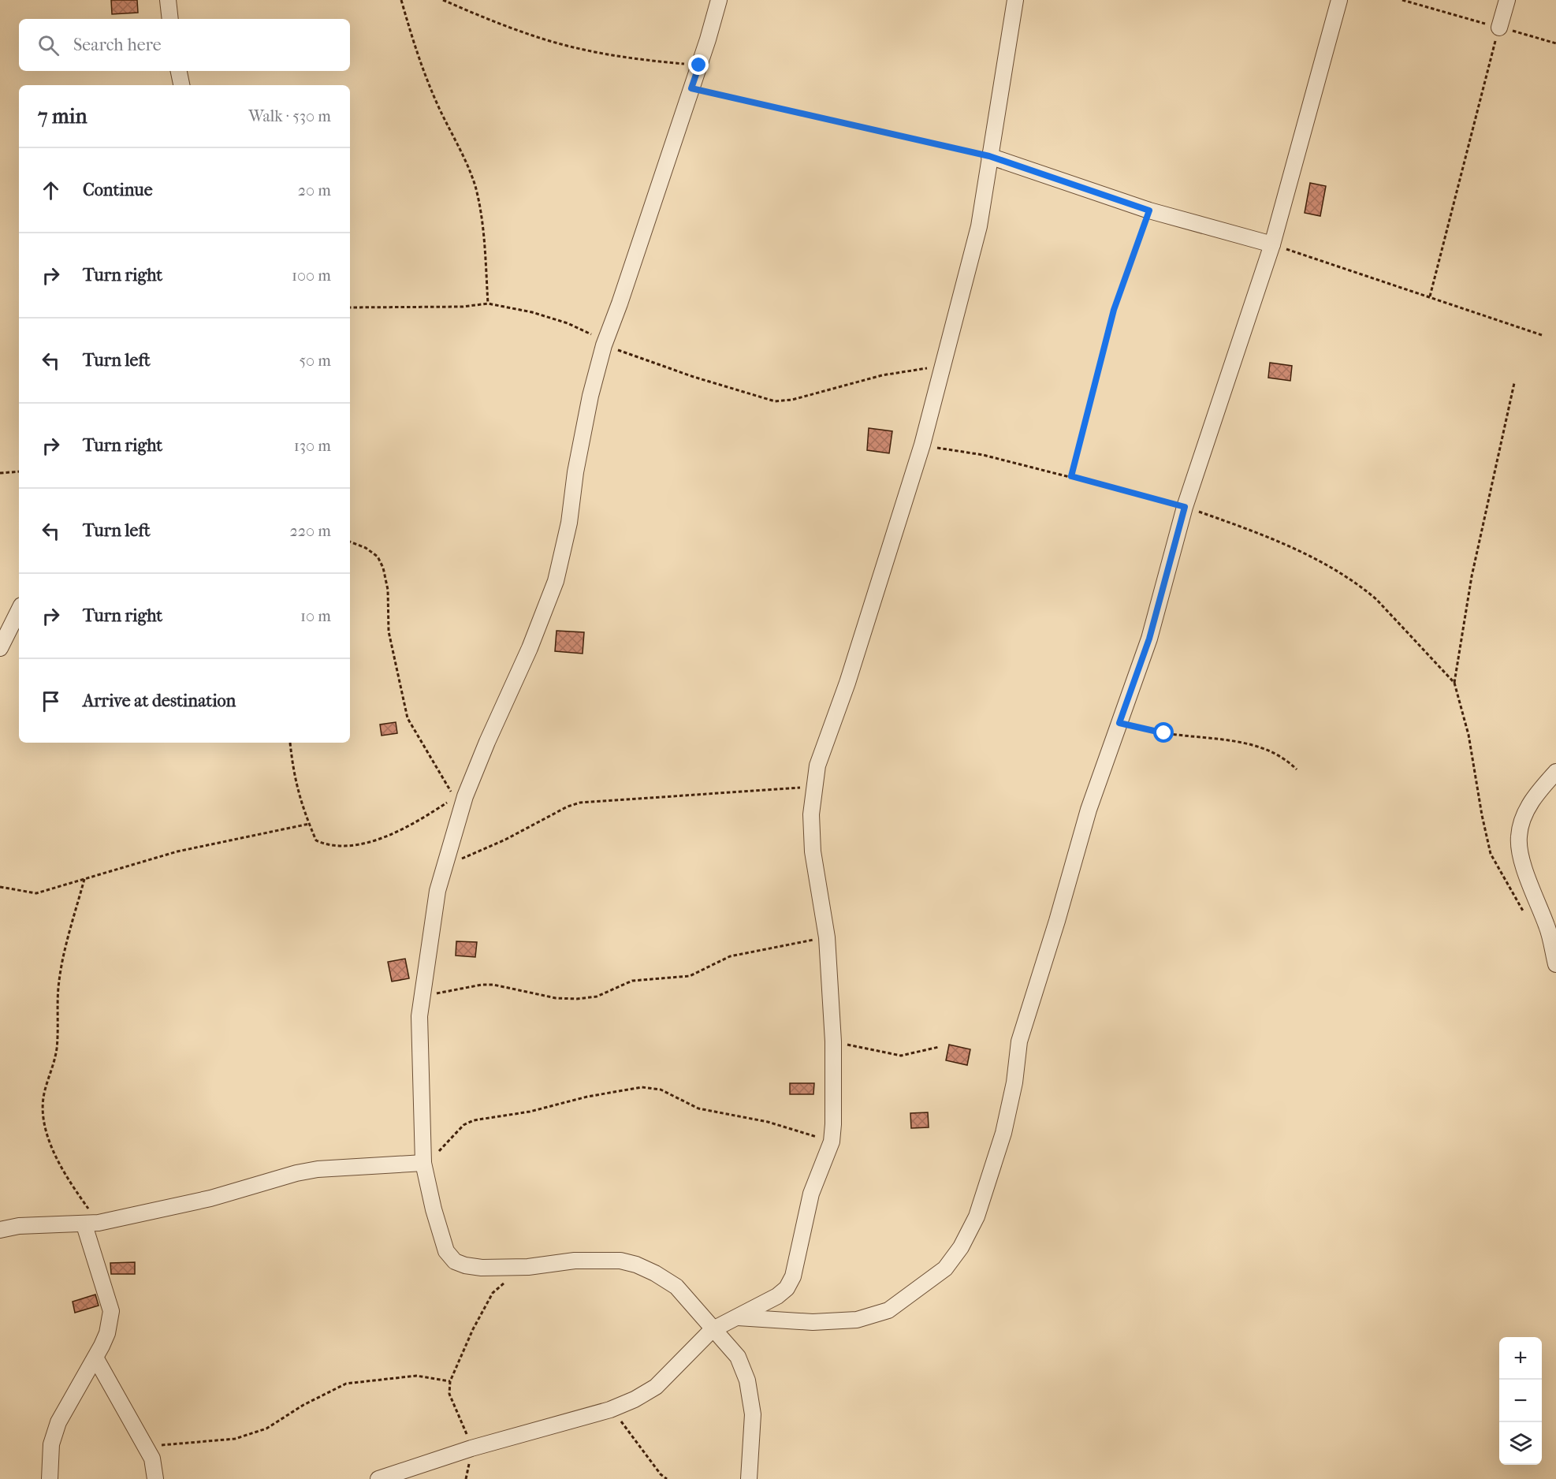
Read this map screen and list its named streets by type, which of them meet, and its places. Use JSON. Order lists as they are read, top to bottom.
{
  "page": {
    "search": "Search here",
    "heading": ["7 min", "Walk · 530 m"],
    "list": [
      ["Continue", "20 m"],
      ["Turn right", "100 m"],
      ["Turn left", "50 m"],
      ["Turn right", "130 m"],
      ["Turn left", "220 m"],
      ["Turn right", "10 m"],
      "Arrive at destination"
    ],
    "map_buttons": ["+", "−"]
  }
}
